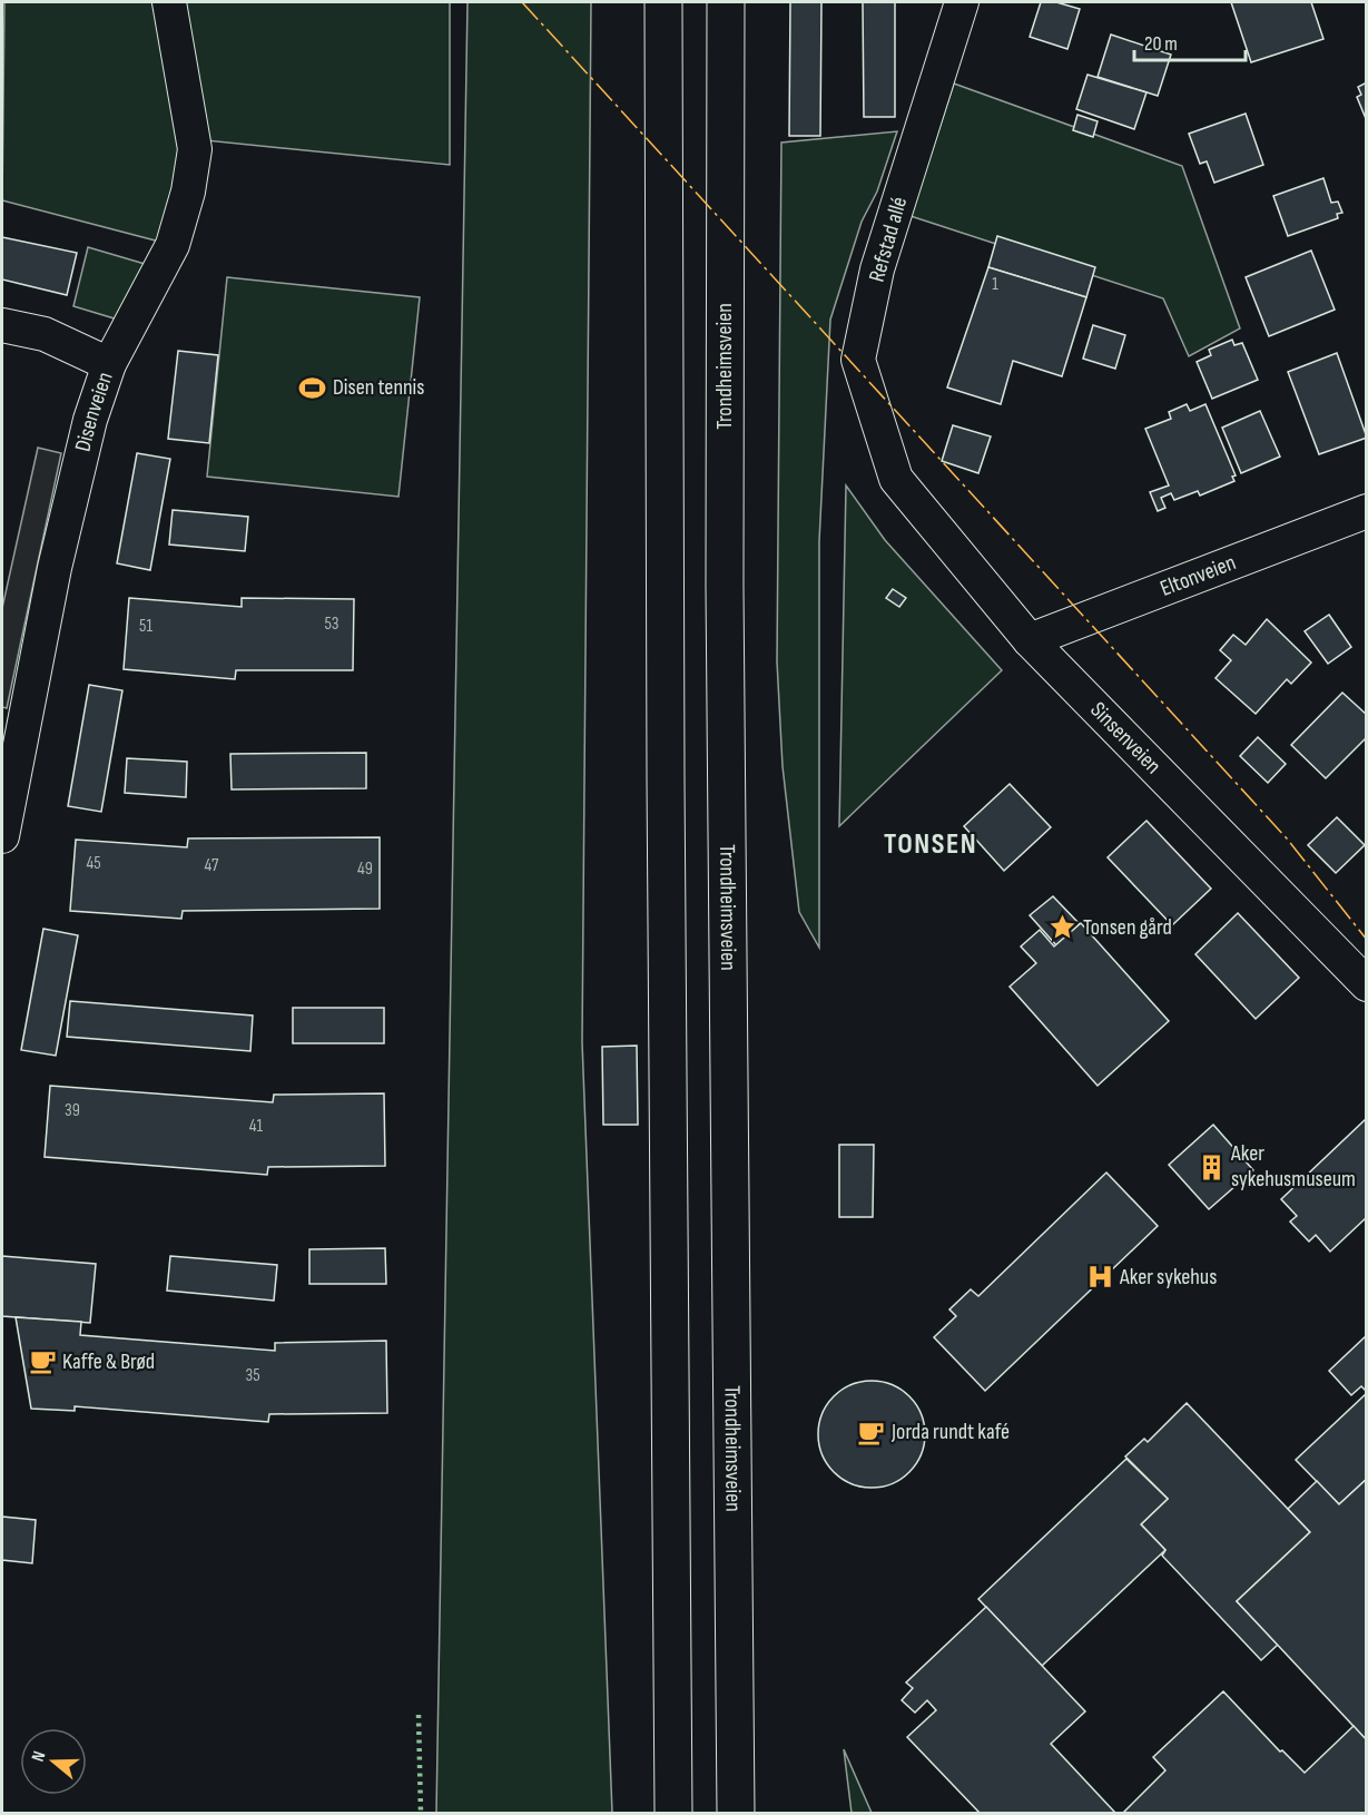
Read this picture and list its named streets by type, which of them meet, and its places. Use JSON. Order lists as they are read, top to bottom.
{
  "streets": {
    "highway": ["Trondheimsveien"],
    "street": [
      "Refstad allé",
      "Disenveien",
      "Eltonveien",
      "Sinsenveien"
    ]
  },
  "crossings": [
    ["Refstad allé", "Sinsenveien"],
    ["Eltonveien", "Sinsenveien"]
  ],
  "districts": ["TONSEN"],
  "places": {
    "sports": ["Disen tennis"],
    "place": ["Tonsen gård"],
    "building": ["Aker sykehusmuseum"],
    "hospital": ["Aker sykehus"],
    "cafe": ["Kaffe & Brød", "Jorda rundt kafé"]
  },
  "house_numbers": [
    "1",
    "53",
    "51",
    "45",
    "47",
    "49",
    "39",
    "41",
    "35"
  ],
  "scale_bar": "20 m",
  "north": "left"
}
